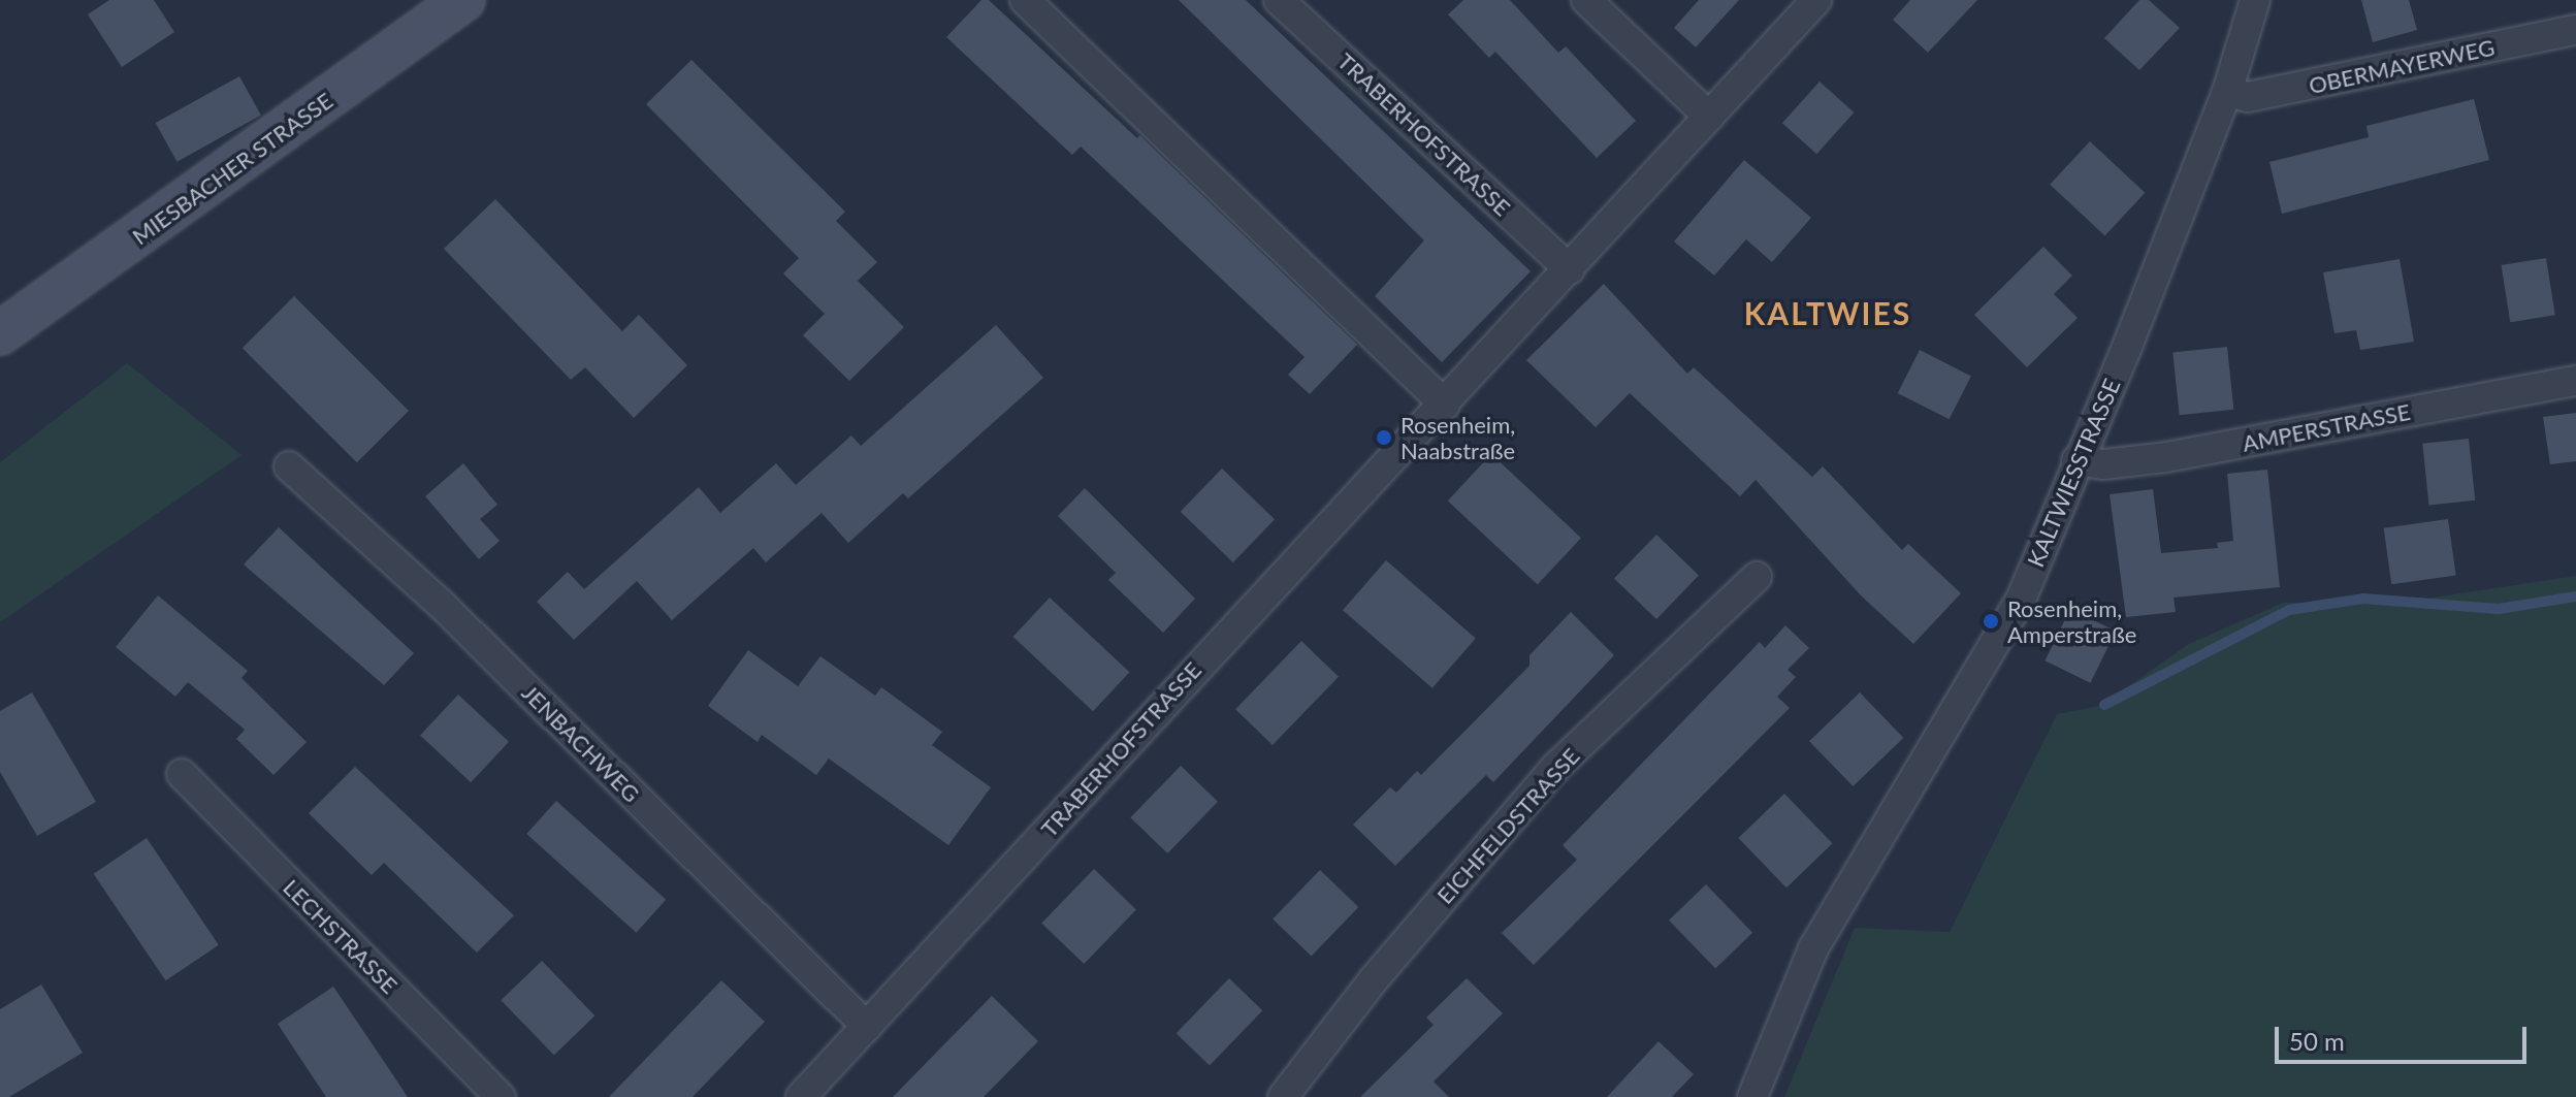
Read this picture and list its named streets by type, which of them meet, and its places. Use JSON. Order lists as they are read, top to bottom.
{
  "streets": {
    "main road": ["MIESBACHER STRASSE"],
    "street": [
      "OBERMAYERWEG",
      "TRABERHOFSTRASSE",
      "AMPERSTRASSE",
      "KALTWIESSTRASSE",
      "JENBACHWEG",
      "EICHFELDSTRASSE",
      "LECHSTRASSE"
    ]
  },
  "crossings": [
    ["OBERMAYERWEG", "KALTWIESSTRASSE"],
    ["TRABERHOFSTRASSE", "JENBACHWEG"],
    ["AMPERSTRASSE", "KALTWIESSTRASSE"]
  ],
  "districts": ["KALTWIES"],
  "places": ["Rosenheim, Naabstraße", "Rosenheim, Amperstraße"],
  "scale_bar": "50 m"
}
